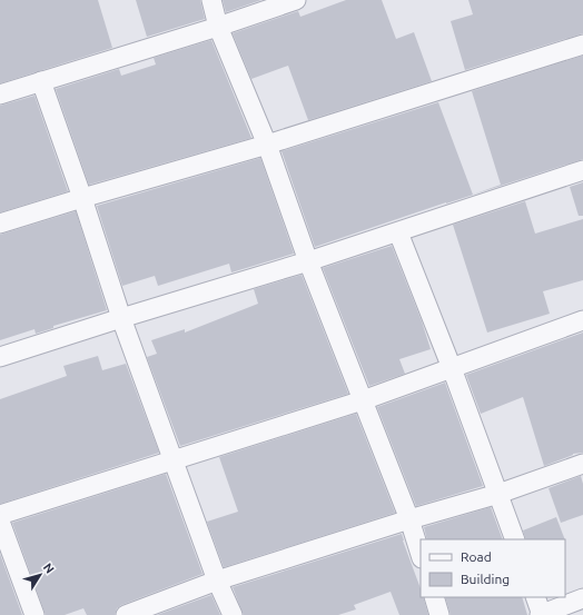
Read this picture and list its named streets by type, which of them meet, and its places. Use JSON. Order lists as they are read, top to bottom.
{
  "legend": ["Road", "Building"],
  "north": "top right"
}
